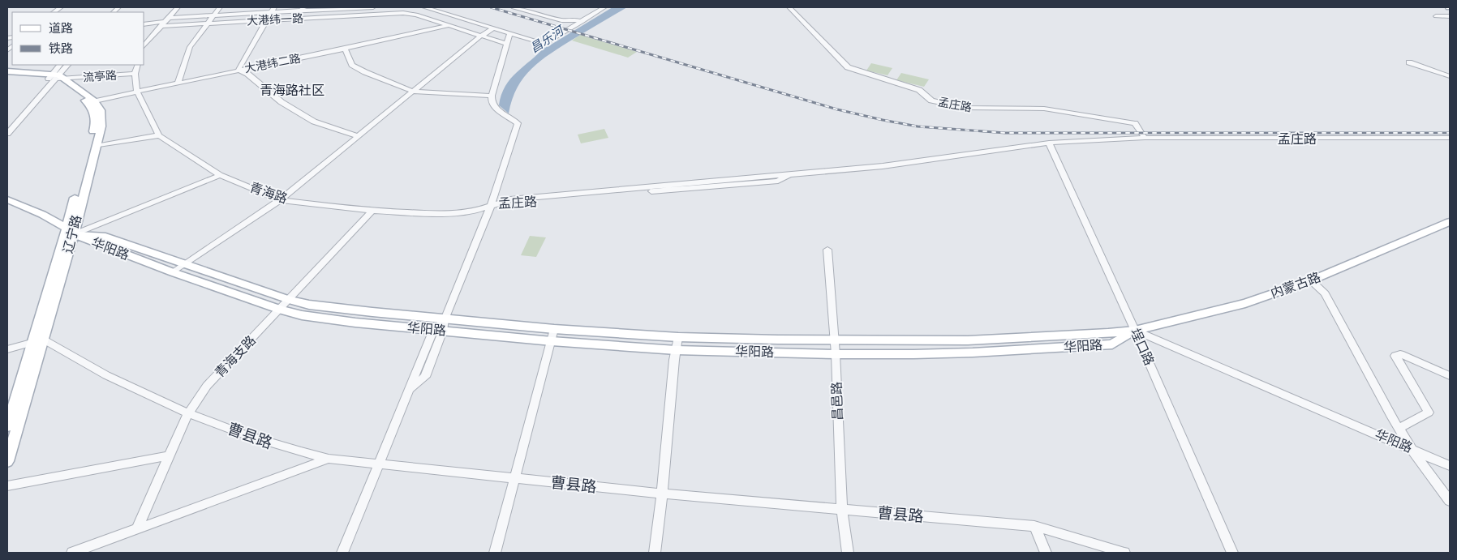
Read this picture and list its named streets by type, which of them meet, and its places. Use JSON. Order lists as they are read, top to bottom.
{
  "streets": {
    "main road": ["辽宁路", "华阳路", "内蒙古路"],
    "street": [
      "大港纬一路",
      "大港纬二路",
      "流亭路",
      "孟庄路",
      "青海路",
      "埕口路",
      "青海支路",
      "昌邑路",
      "曹县路"
    ]
  },
  "crossings": [
    ["大港纬一路", "大港纬二路"],
    ["大港纬二路", "辽宁路"],
    ["流亭路", "辽宁路"],
    ["孟庄路", "青海路"],
    ["孟庄路", "埕口路"],
    ["青海路", "青海支路"],
    ["辽宁路", "华阳路"],
    ["辽宁路", "曹县路"],
    ["华阳路", "内蒙古路"],
    ["华阳路", "埕口路"],
    ["华阳路", "青海支路"],
    ["华阳路", "昌邑路"],
    ["内蒙古路", "埕口路"],
    ["青海支路", "曹县路"],
    ["昌邑路", "曹县路"]
  ],
  "districts": ["青海路社区"],
  "water": ["昌乐河"],
  "legend": ["道路", "铁路"]
}
